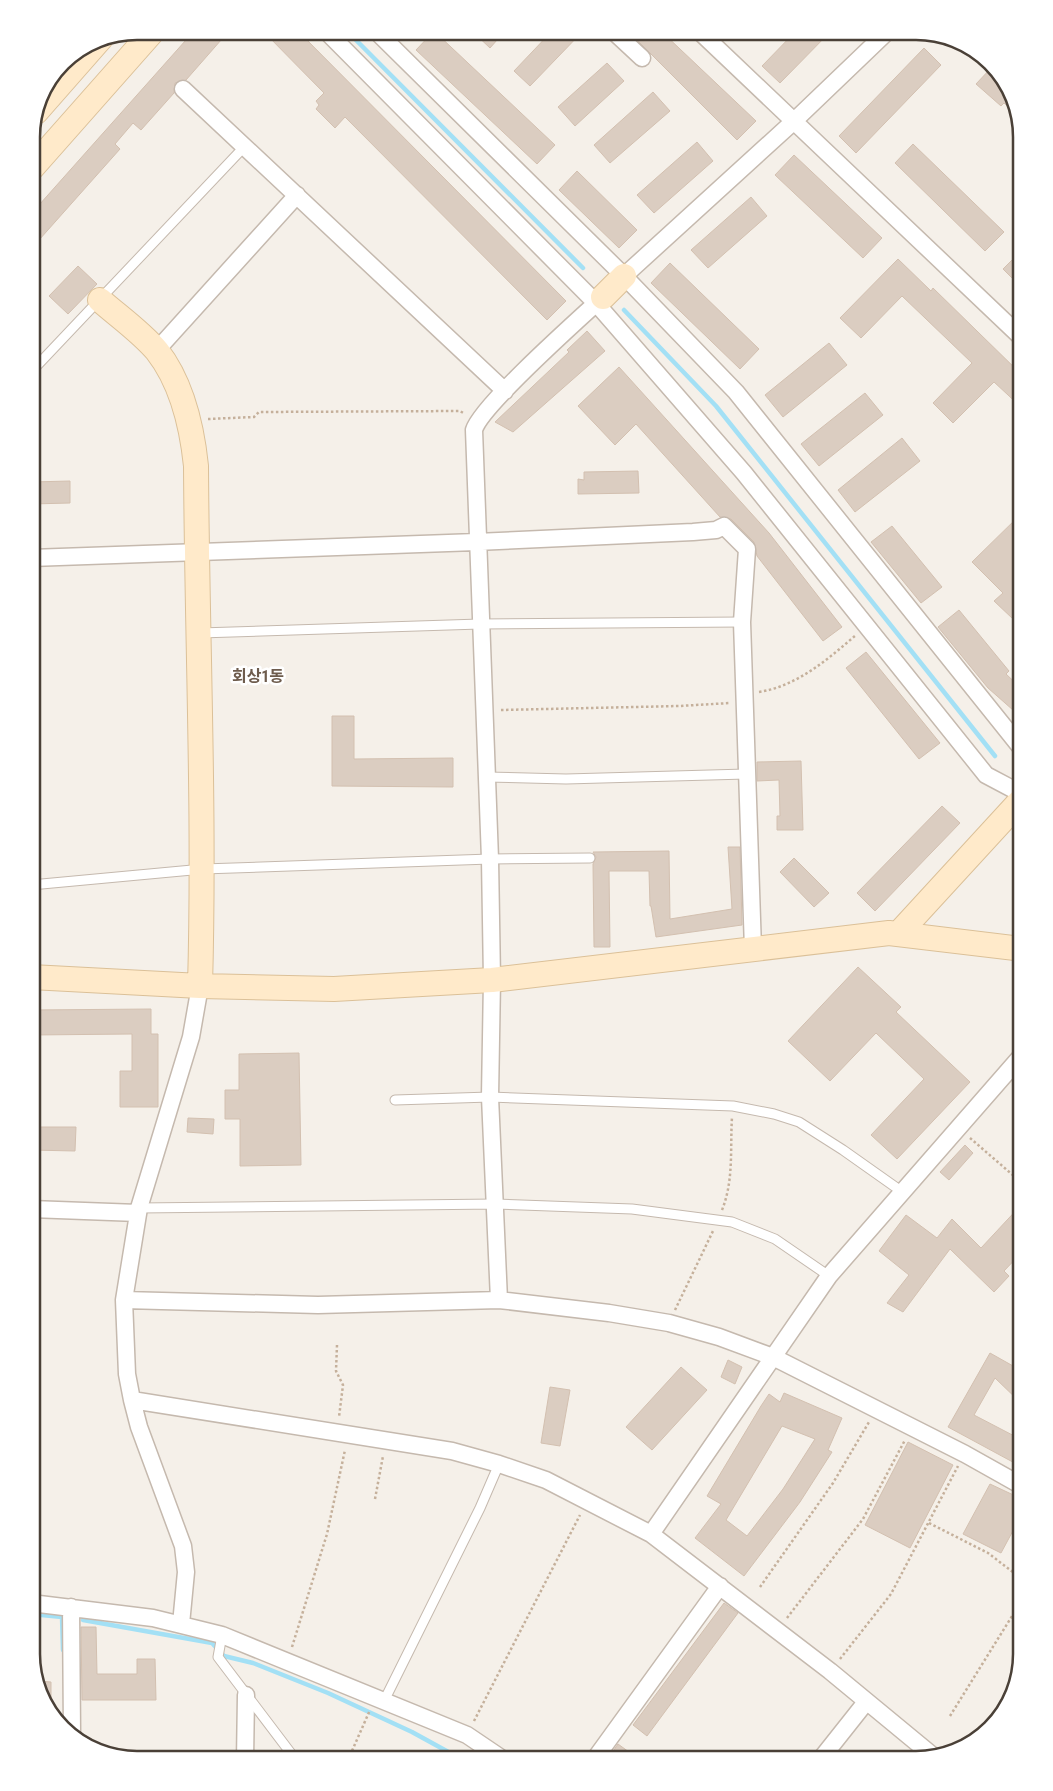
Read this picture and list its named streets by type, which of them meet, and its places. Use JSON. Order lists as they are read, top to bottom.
{
  "districts": ["회상1동"]
}
